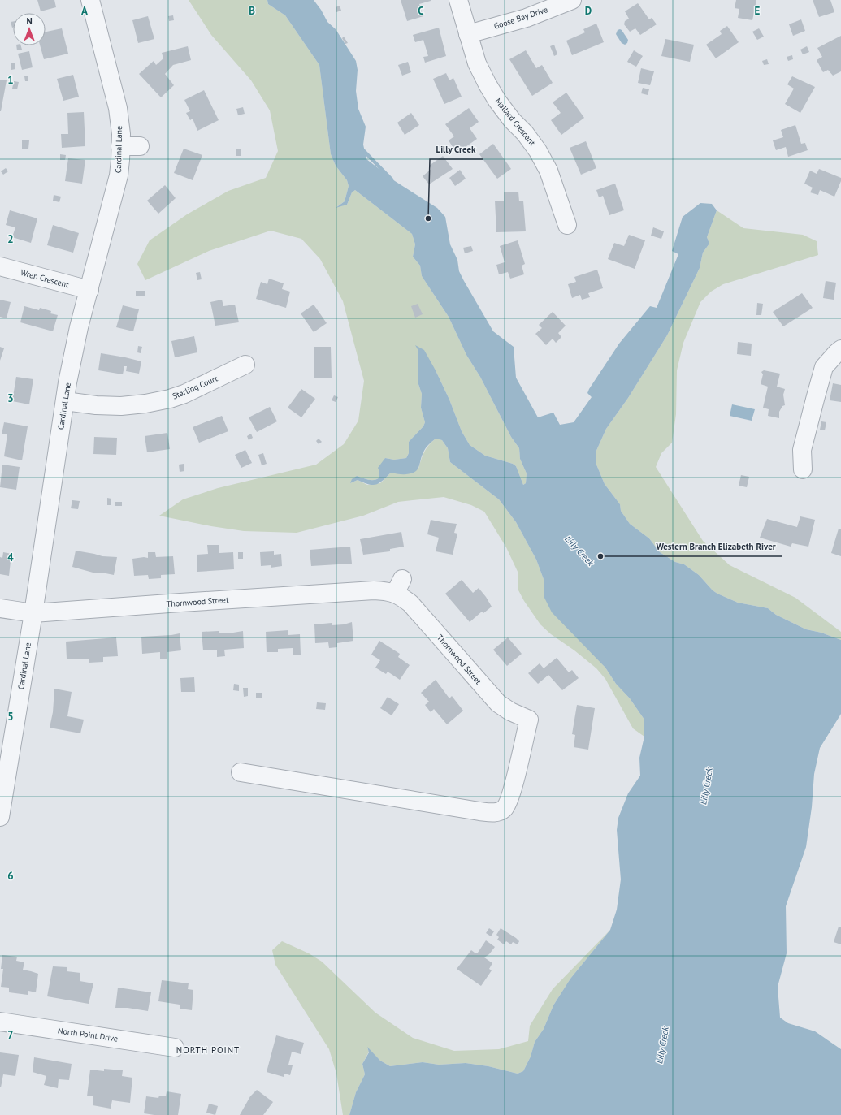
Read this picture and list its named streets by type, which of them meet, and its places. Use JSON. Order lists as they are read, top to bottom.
{
  "streets": {
    "street": [
      "Goose Bay Drive",
      "Mallard Crescent",
      "Cardinal Lane",
      "Wren Crescent",
      "Starling Court",
      "Thornwood Street",
      "North Point Drive"
    ]
  },
  "crossings": [
    ["Goose Bay Drive", "Mallard Crescent"],
    ["Cardinal Lane", "Wren Crescent"],
    ["Cardinal Lane", "Starling Court"],
    ["Cardinal Lane", "Thornwood Street"]
  ],
  "districts": ["NORTH POINT"],
  "water": ["Lilly Creek"],
  "places": ["Lilly Creek", "Western Branch Elizabeth River"],
  "north": "top",
  "grid": {
    "columns": [
      "A",
      "B",
      "C",
      "D",
      "E"
    ],
    "rows": [
      "1",
      "2",
      "3",
      "4",
      "5",
      "6",
      "7"
    ]
  }
}
